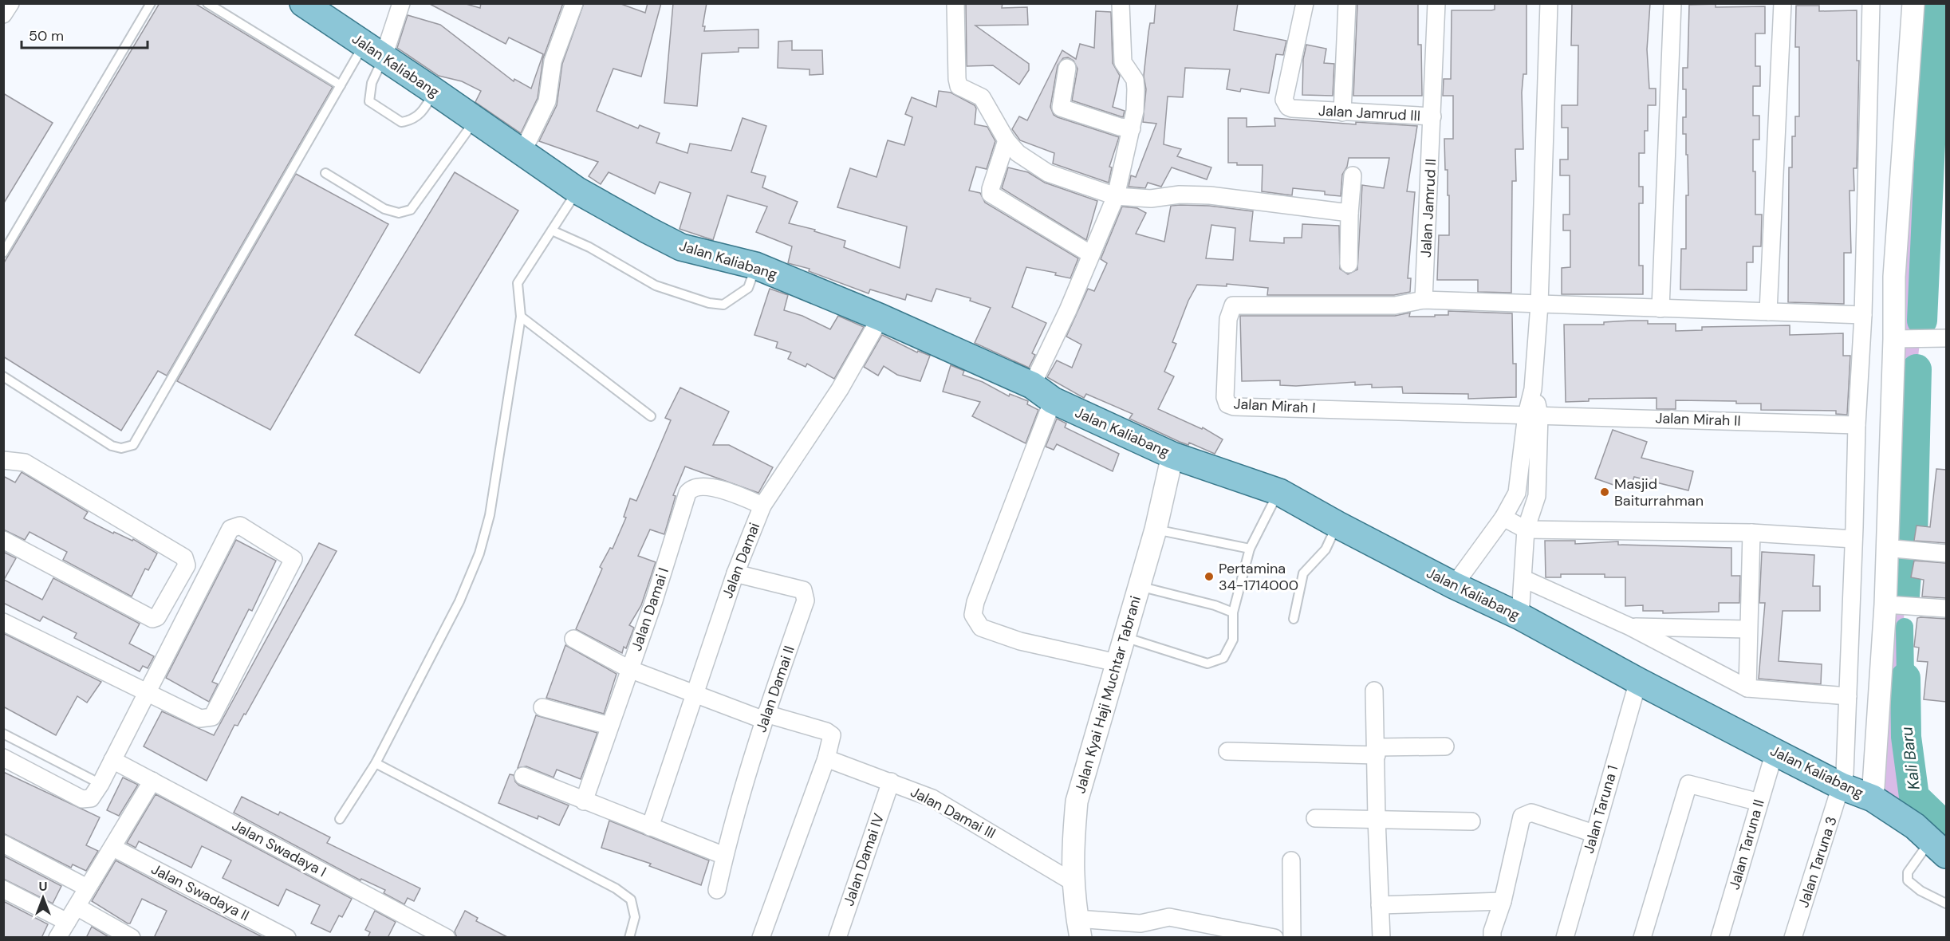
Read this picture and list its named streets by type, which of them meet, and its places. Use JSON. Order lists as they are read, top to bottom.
{
  "streets": {
    "main road": ["Jalan Kaliabang"],
    "street": [
      "Jalan Jamrud III",
      "Jalan Jamrud II",
      "Jalan Mirah I",
      "Jalan Mirah II",
      "Jalan Damai",
      "Jalan Damai I",
      "Jalan Damai II",
      "Jalan Kyai Haji Muchtar Tabrani",
      "Jalan Taruna 1",
      "Jalan Damai III",
      "Jalan Taruna II",
      "Jalan Swadaya I",
      "Jalan Damai IV",
      "Jalan Taruna 3",
      "Jalan Swadaya II"
    ]
  },
  "crossings": [
    ["Jalan Kaliabang", "Jalan Damai"],
    ["Jalan Kaliabang", "Jalan Kyai Haji Muchtar Tabrani"],
    ["Jalan Kaliabang", "Jalan Taruna 1"],
    ["Jalan Kaliabang", "Jalan Taruna II"],
    ["Jalan Kaliabang", "Jalan Taruna 3"],
    ["Jalan Jamrud III", "Jalan Jamrud II"],
    ["Jalan Jamrud II", "Jalan Mirah I"],
    ["Jalan Mirah I", "Jalan Mirah II"],
    ["Jalan Mirah I", "Jalan Taruna 3"],
    ["Jalan Mirah II", "Jalan Taruna 3"],
    ["Jalan Damai", "Jalan Damai I"],
    ["Jalan Damai", "Jalan Damai II"],
    ["Jalan Kyai Haji Muchtar Tabrani", "Jalan Damai III"],
    ["Jalan Damai III", "Jalan Damai IV"]
  ],
  "water": ["Kali Baru"],
  "places": ["Masjid Baiturrahman", "Pertamina 34-1714000"],
  "scale_bar": "50 m",
  "north": "top"
}
